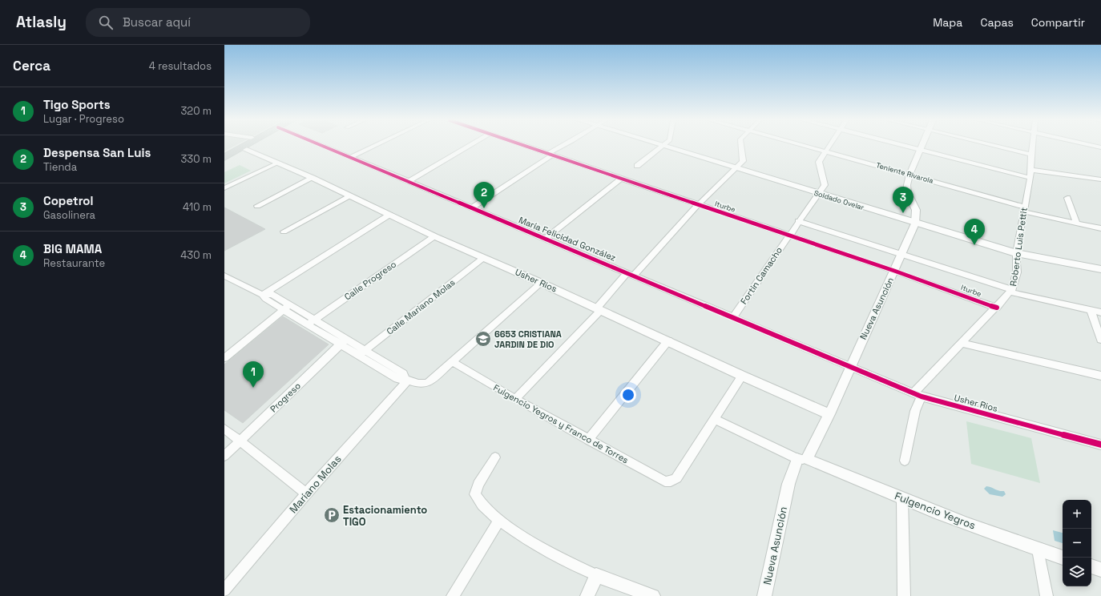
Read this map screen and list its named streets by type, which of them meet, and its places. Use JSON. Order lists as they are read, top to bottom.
{
  "streets": {
    "main road": ["Soldado Ovelar"],
    "street": [
      "Teniente Rivarola",
      "Iturbe",
      "María Felicidad González",
      "Roberto Luis Pettit",
      "Fortin Camacho",
      "Calle Progreso",
      "Usher Rios",
      "Calle Mariano Molas",
      "Nueva Asunción",
      "Progreso",
      "Fulgencio Yegros y Franco de Torres",
      "Mariano Molas",
      "Fulgencio Yegros"
    ]
  },
  "crossings": [
    ["Teniente Rivarola", "Roberto Luis Pettit"],
    ["Teniente Rivarola", "Fortin Camacho"],
    ["Teniente Rivarola", "Nueva Asunción"],
    ["Soldado Ovelar", "Roberto Luis Pettit"],
    ["Soldado Ovelar", "Fortin Camacho"],
    ["Soldado Ovelar", "Nueva Asunción"],
    ["Iturbe", "Roberto Luis Pettit"],
    ["Iturbe", "Fortin Camacho"],
    ["Iturbe", "Nueva Asunción"],
    ["María Felicidad González", "Fortin Camacho"],
    ["María Felicidad González", "Usher Rios"],
    ["María Felicidad González", "Nueva Asunción"],
    ["Roberto Luis Pettit", "Usher Rios"],
    ["Calle Progreso", "Usher Rios"],
    ["Usher Rios", "Calle Mariano Molas"],
    ["Usher Rios", "Nueva Asunción"],
    ["Nueva Asunción", "Fulgencio Yegros"]
  ],
  "places": {
    "school or university": ["6653 CRISTIANA JARDIN DE DIO"],
    "parking": ["Estacionamiento TIGO"]
  },
  "page": {
    "header": "Atlasly",
    "search": "Buscar aquí",
    "nav": ["Mapa", "Capas", "Compartir"],
    "heading": ["Cerca", "4 resultados"],
    "list": [
      {
        "mark": "1",
        "name": "Tigo Sports",
        "note": "Lugar · Progreso",
        "value": "320 m"
      },
      {
        "mark": "2",
        "name": "Despensa San Luis",
        "note": "Tienda",
        "value": "330 m"
      },
      {
        "mark": "3",
        "name": "Copetrol",
        "note": "Gasolinera",
        "value": "410 m"
      },
      {
        "mark": "4",
        "name": "BIG MAMA",
        "note": "Restaurante",
        "value": "430 m"
      }
    ],
    "pins": [
      "2",
      "3",
      "4",
      "1"
    ],
    "map_buttons": ["+", "−"]
  }
}
